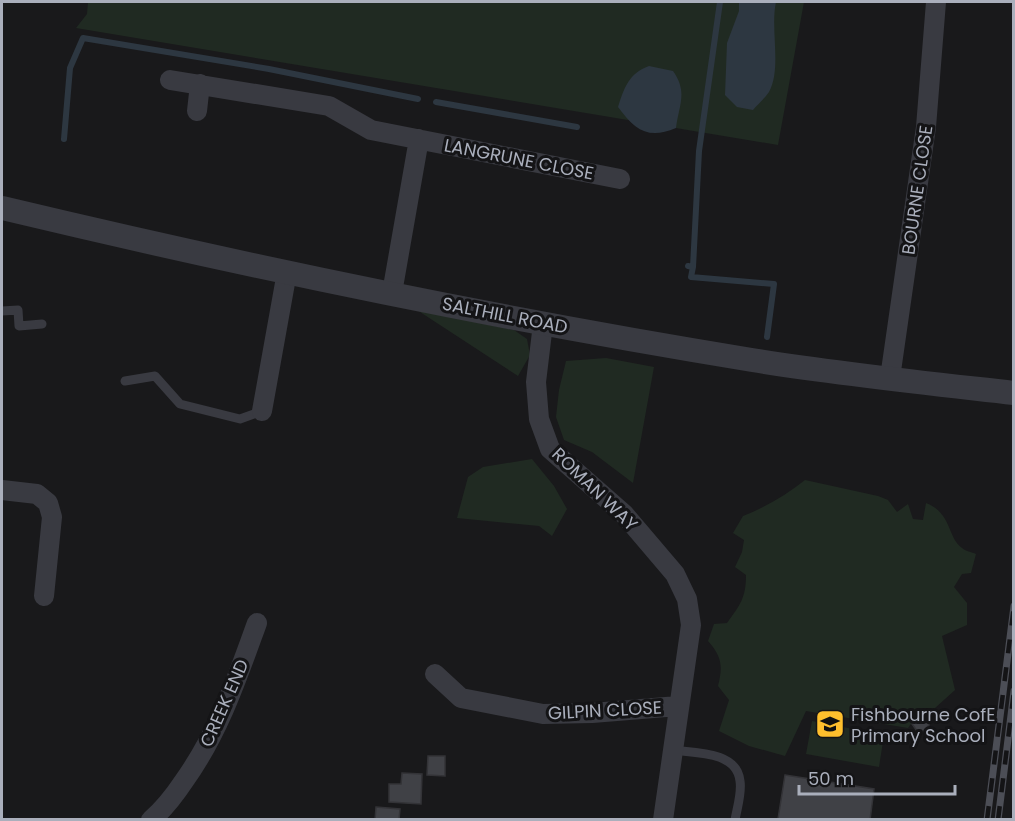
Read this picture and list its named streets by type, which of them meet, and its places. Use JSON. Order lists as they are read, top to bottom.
{
  "streets": {
    "street": [
      "LANGRUNE CLOSE",
      "BOURNE CLOSE",
      "SALTHILL ROAD",
      "ROMAN WAY",
      "CREEK END",
      "GILPIN CLOSE"
    ]
  },
  "crossings": [
    ["LANGRUNE CLOSE", "SALTHILL ROAD"],
    ["BOURNE CLOSE", "SALTHILL ROAD"],
    ["SALTHILL ROAD", "ROMAN WAY"],
    ["ROMAN WAY", "GILPIN CLOSE"]
  ],
  "places": {
    "school or university": ["Fishbourne CofE Primary School"]
  },
  "scale_bar": "50 m"
}
